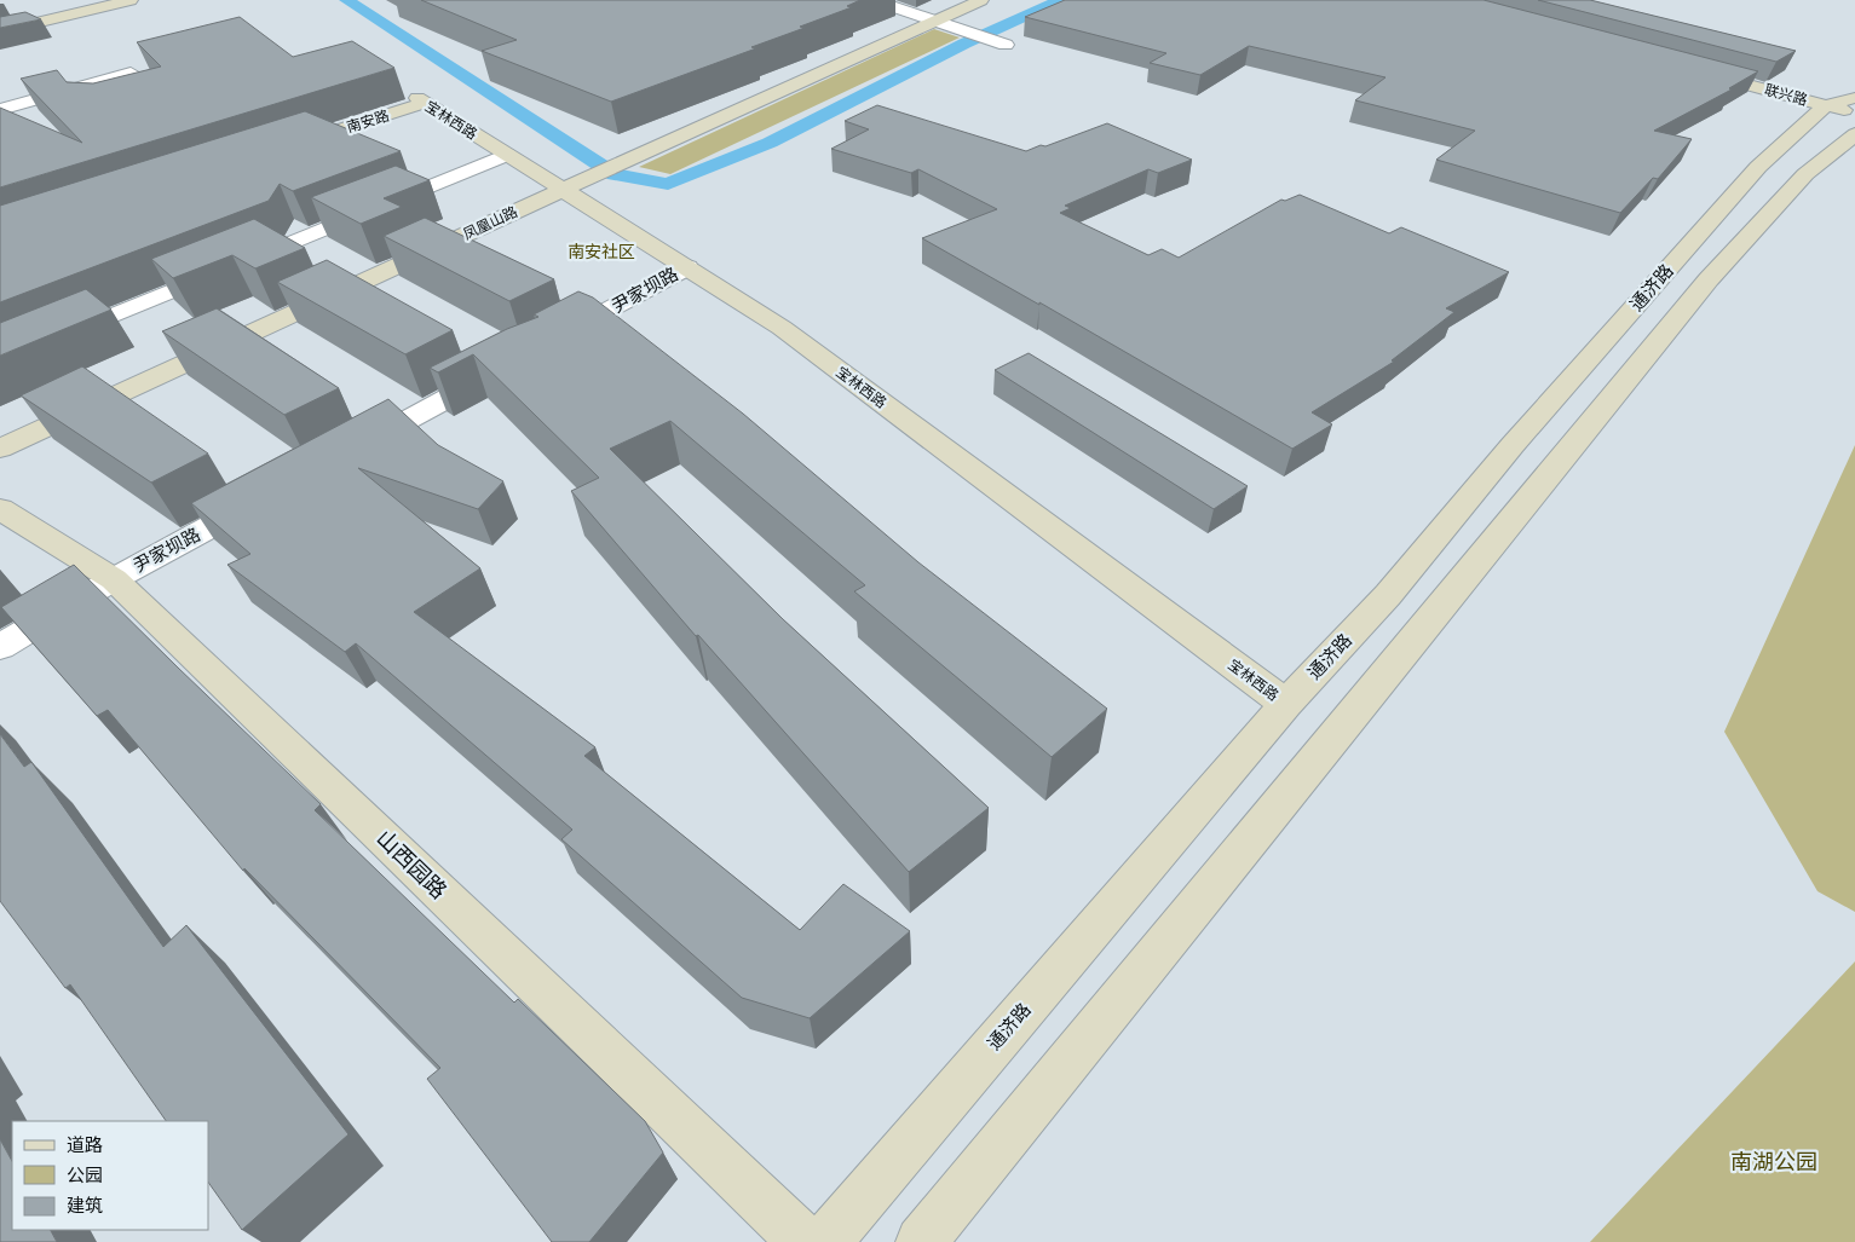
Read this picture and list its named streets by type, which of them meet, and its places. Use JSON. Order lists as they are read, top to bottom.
{
  "streets": {
    "street": [
      "联兴路",
      "宝林西路",
      "南安路",
      "凤凰山路",
      "通济路",
      "尹家坝路",
      "山西园路"
    ]
  },
  "crossings": [
    ["联兴路", "通济路"],
    ["宝林西路", "南安路"],
    ["宝林西路", "凤凰山路"],
    ["宝林西路", "通济路"],
    ["宝林西路", "尹家坝路"],
    ["尹家坝路", "山西园路"]
  ],
  "districts": ["南安社区"],
  "parks": ["南湖公园"],
  "legend": ["道路", "公园", "建筑"]
}
